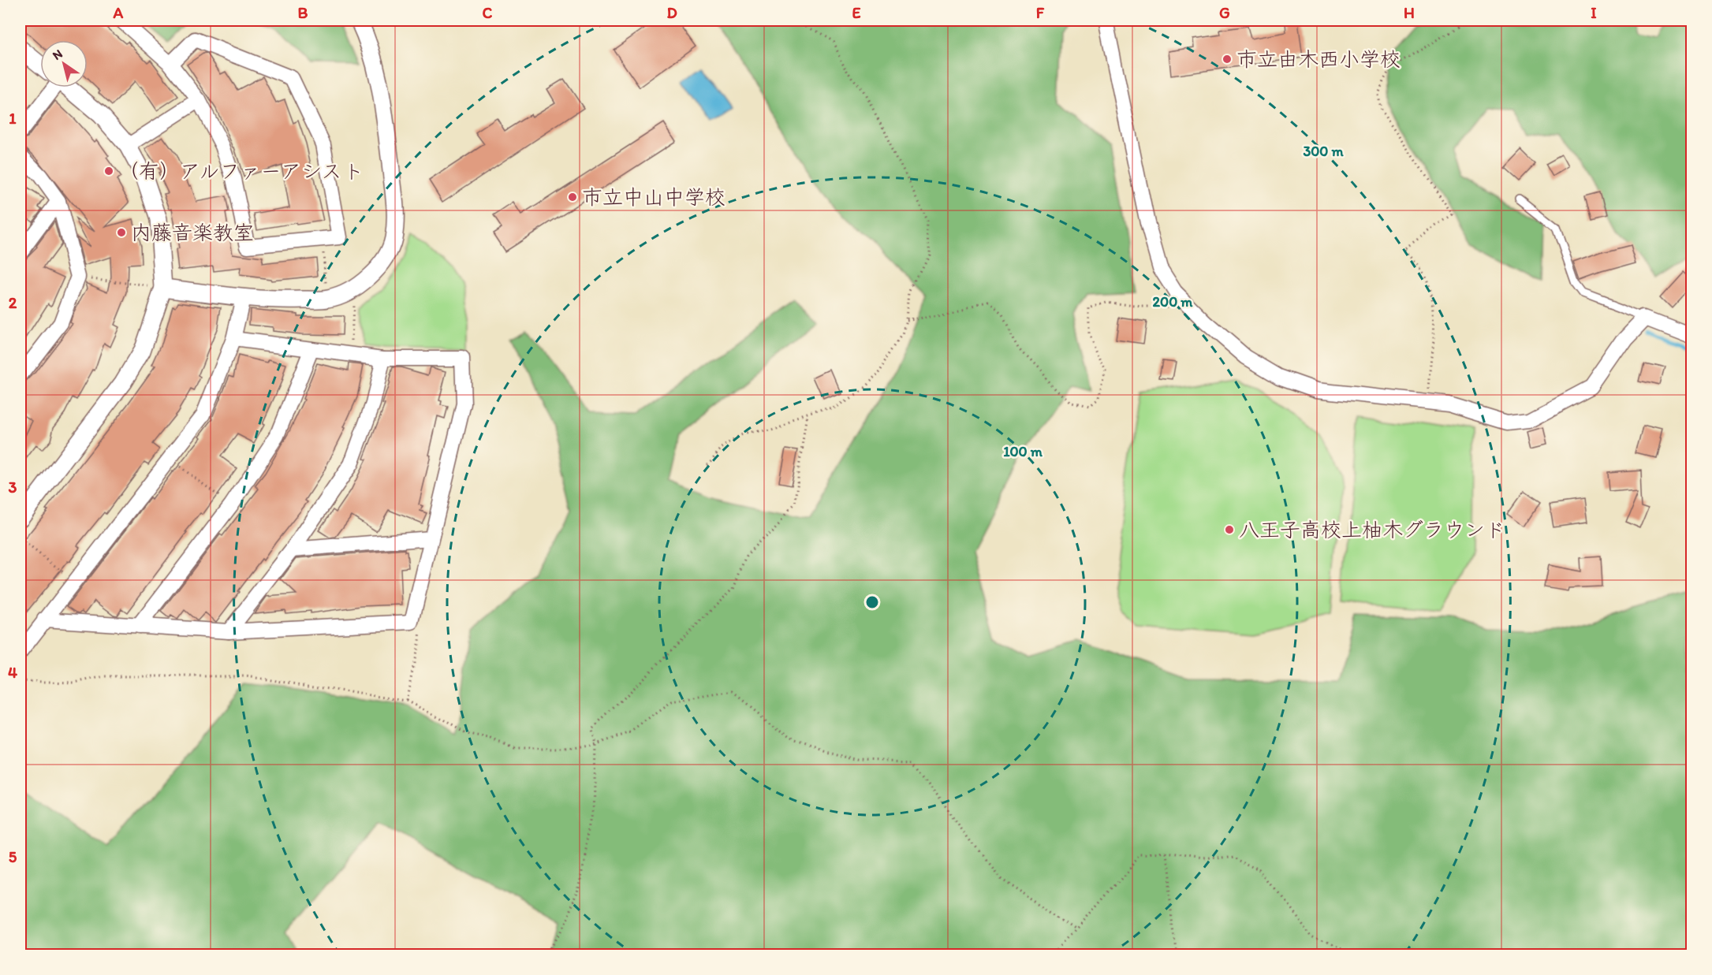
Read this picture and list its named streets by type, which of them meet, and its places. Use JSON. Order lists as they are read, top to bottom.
{
  "places": [
    "市立由木西小学校",
    "（有）アルファーアシスト",
    "市立中山中学校",
    "内藤音楽教室",
    "八王子高校上柚木グラウンド"
  ],
  "north": "top left",
  "grid": {
    "columns": [
      "A",
      "B",
      "C",
      "D",
      "E",
      "F",
      "G",
      "H",
      "I"
    ],
    "rows": [
      "1",
      "2",
      "3",
      "4",
      "5"
    ]
  },
  "rings": ["300 m", "200 m", "100 m"]
}
